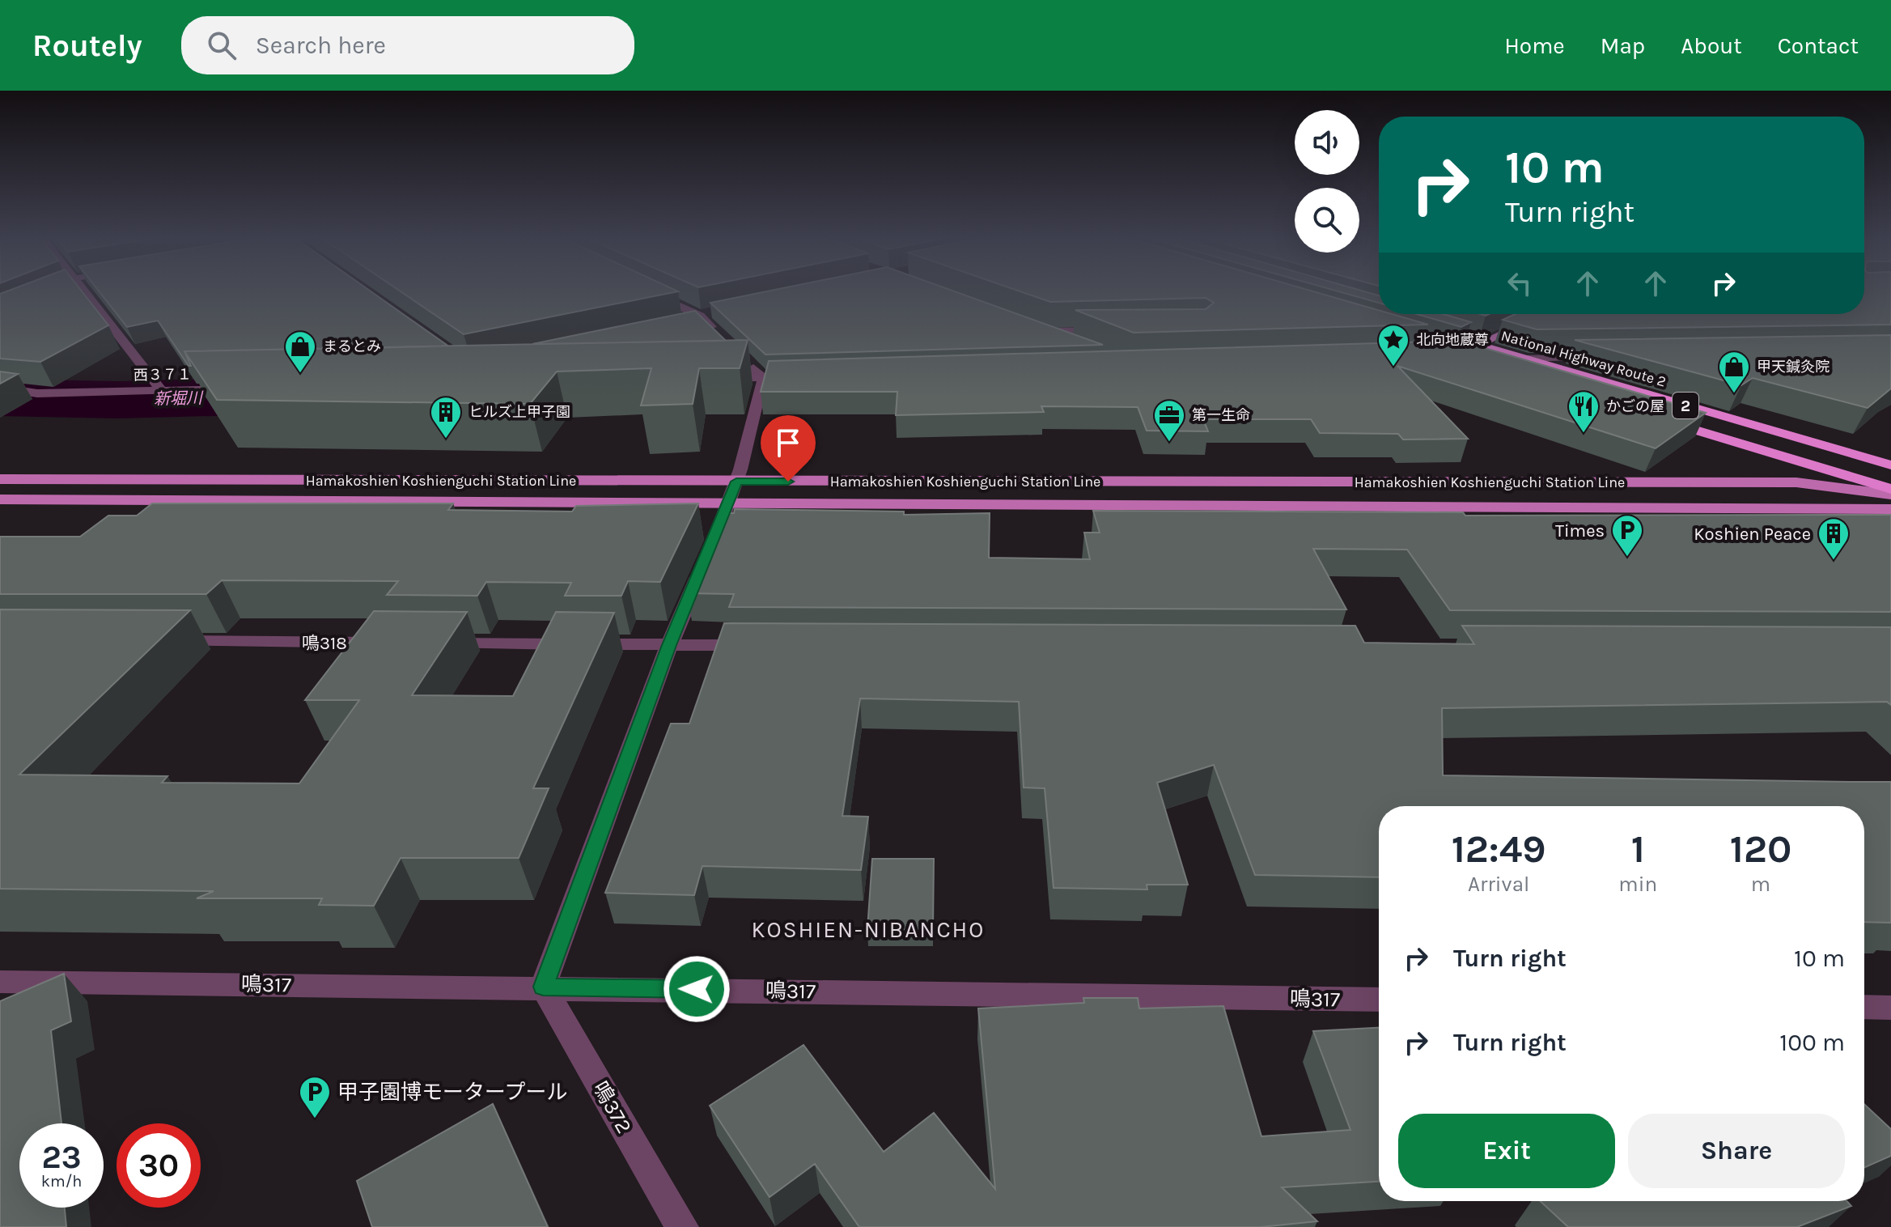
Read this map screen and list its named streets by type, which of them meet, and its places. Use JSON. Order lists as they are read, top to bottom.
{
  "streets": {
    "highway": ["National Highway Route 2", "2"],
    "main road": ["Hamakoshien Koshienguchi Station Line"],
    "street": [
      "西３７１",
      "鳴318",
      "鳴317",
      "鳴372"
    ]
  },
  "crossings": [
    ["鳴317", "鳴372"]
  ],
  "districts": ["KOSHIEN-NIBANCHO"],
  "water": ["新堀川"],
  "places": {
    "place": ["北向地蔵尊"],
    "shop": ["まるとみ", "甲天鍼灸院"],
    "restaurant": ["かごの屋"],
    "building": ["ヒルズ上甲子園", "Koshien Peace"],
    "office": ["第一生命"],
    "parking": ["Times", "甲子園博モータープール"]
  },
  "page": {
    "header": "Routely",
    "search": "Search here",
    "nav": [
      "Home",
      "Map",
      "About",
      "Contact"
    ],
    "turn": ["10 m", "Turn right"],
    "eta": [
      "12:49",
      "Arrival",
      "1",
      "min",
      "120",
      "m"
    ],
    "list": [
      {
        "name": "Turn right",
        "value": "10 m"
      },
      {
        "name": "Turn right",
        "value": "100 m"
      }
    ],
    "buttons": ["Exit", "Share"],
    "speed": "23 km/h",
    "limit": "30"
  }
}
